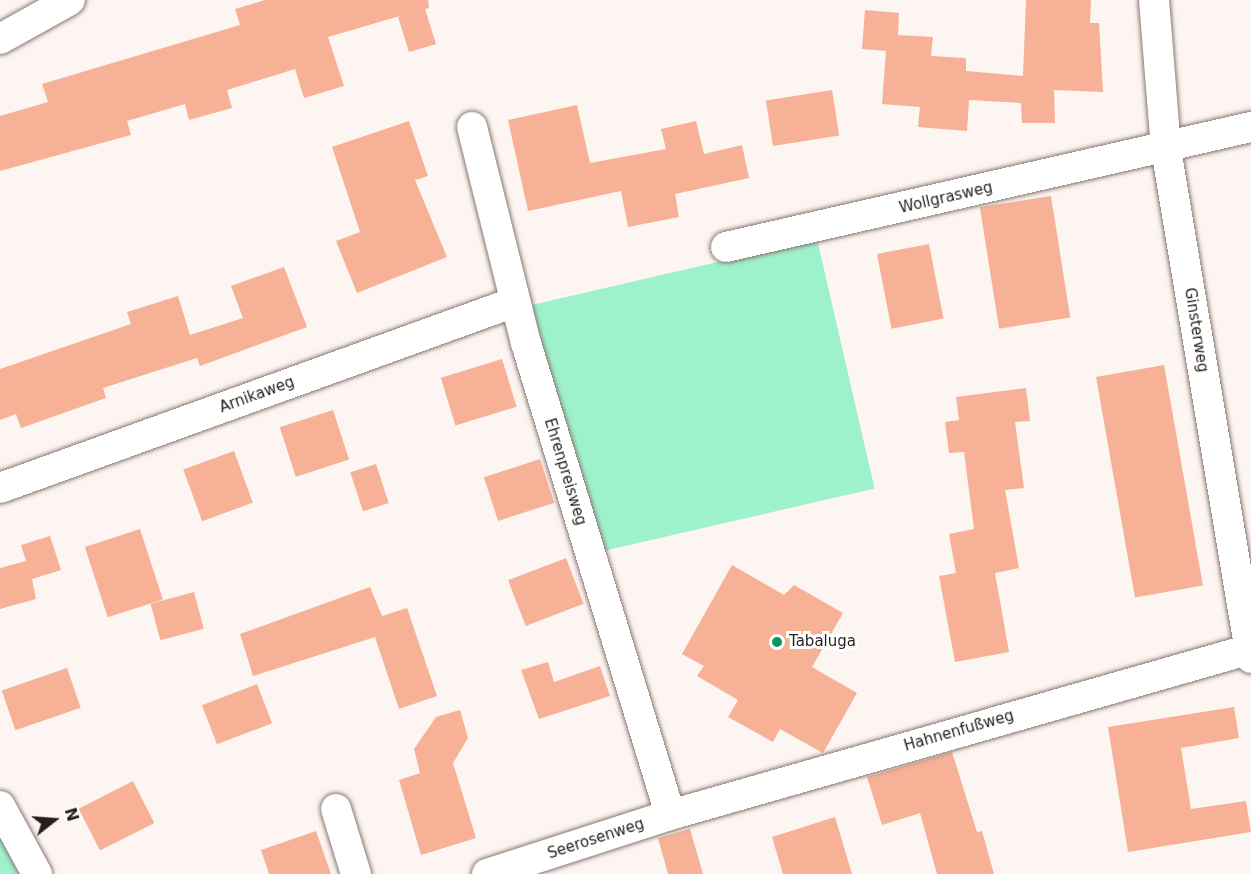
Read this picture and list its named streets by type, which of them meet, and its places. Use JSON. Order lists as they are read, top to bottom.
{
  "streets": {
    "street": [
      "Wollgrasweg",
      "Ginsterweg",
      "Arnikaweg",
      "Ehrenpreisweg",
      "Hahnenfußweg",
      "Seerosenweg"
    ]
  },
  "crossings": [
    ["Wollgrasweg", "Ginsterweg"],
    ["Ginsterweg", "Hahnenfußweg"],
    ["Arnikaweg", "Ehrenpreisweg"],
    ["Ehrenpreisweg", "Hahnenfußweg"],
    ["Ehrenpreisweg", "Seerosenweg"],
    ["Hahnenfußweg", "Seerosenweg"]
  ],
  "places": ["Tabaluga"],
  "north": "right"
}
